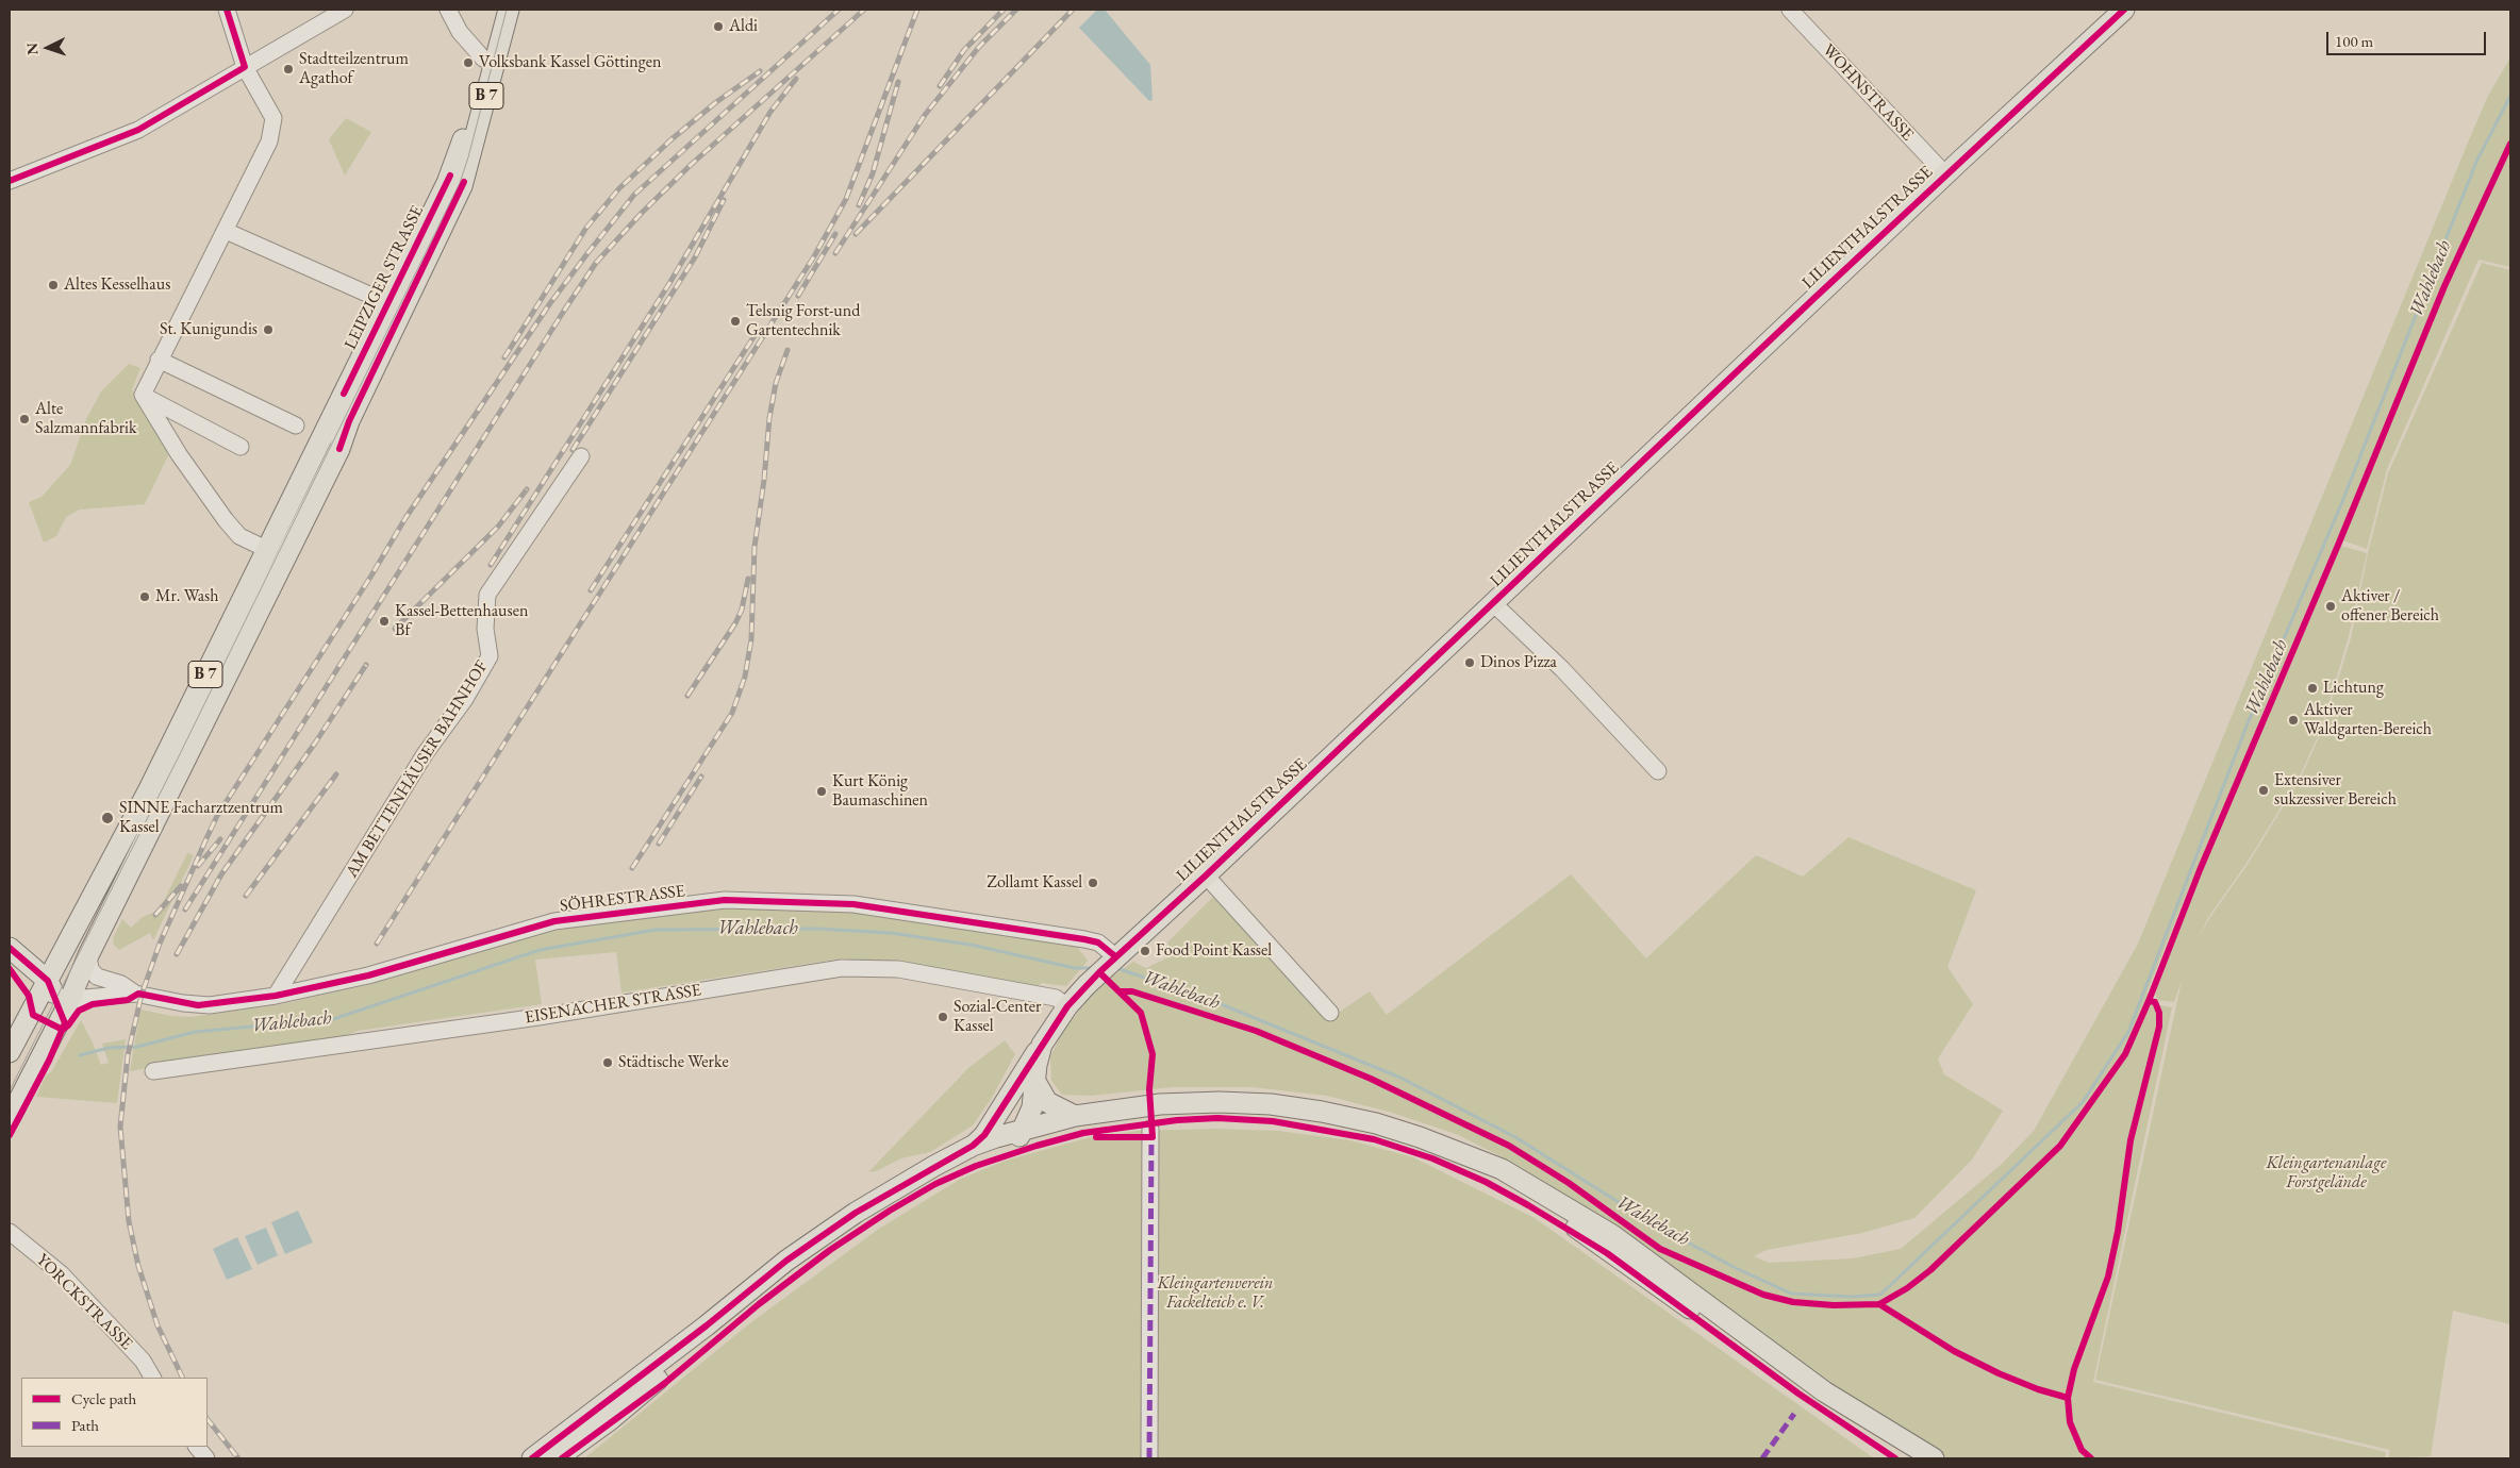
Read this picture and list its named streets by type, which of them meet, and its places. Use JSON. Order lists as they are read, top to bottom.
{
  "streets": {
    "main road": ["B 7", "LILIENTHALSTRASSE", "LEIPZIGER STRASSE"],
    "street": [
      "WOHNSTRASSE",
      "AM BETTENHÄUSER BAHNHOF",
      "SÖHRESTRASSE",
      "EISENACHER STRASSE",
      "YORCKSTRASSE"
    ]
  },
  "crossings": [
    ["WOHNSTRASSE", "LILIENTHALSTRASSE"],
    ["LILIENTHALSTRASSE", "SÖHRESTRASSE"],
    ["LILIENTHALSTRASSE", "EISENACHER STRASSE"],
    ["LEIPZIGER STRASSE", "SÖHRESTRASSE"],
    ["AM BETTENHÄUSER BAHNHOF", "SÖHRESTRASSE"]
  ],
  "water": ["Wahlebach"],
  "parks": ["Kleingartenanlage Forstgelände", "Kleingartenverein Fackelteich e. V."],
  "places": [
    "Aldi",
    "Volksbank Kassel Göttingen",
    "Stadtteilzentrum Agathof",
    "Altes Kesselhaus",
    "Telsnig Forst-und Gartentechnik",
    "St. Kunigundis",
    "Alte Salzmannfabrik",
    "Mr. Wash",
    "Aktiver / offener Bereich",
    "Kassel-Bettenhausen Bf",
    "Dinos Pizza",
    "Lichtung",
    "Aktiver Waldgarten-Bereich",
    "Extensiver sukzessiver Bereich",
    "Kurt König Baumaschinen",
    "SINNE Facharztzentrum Kassel",
    "Zollamt Kassel",
    "Food Point Kassel",
    "Sozial-Center Kassel",
    "Städtische Werke"
  ],
  "legend": ["Cycle path", "Path"],
  "scale_bar": "100 m",
  "north": "left"
}
